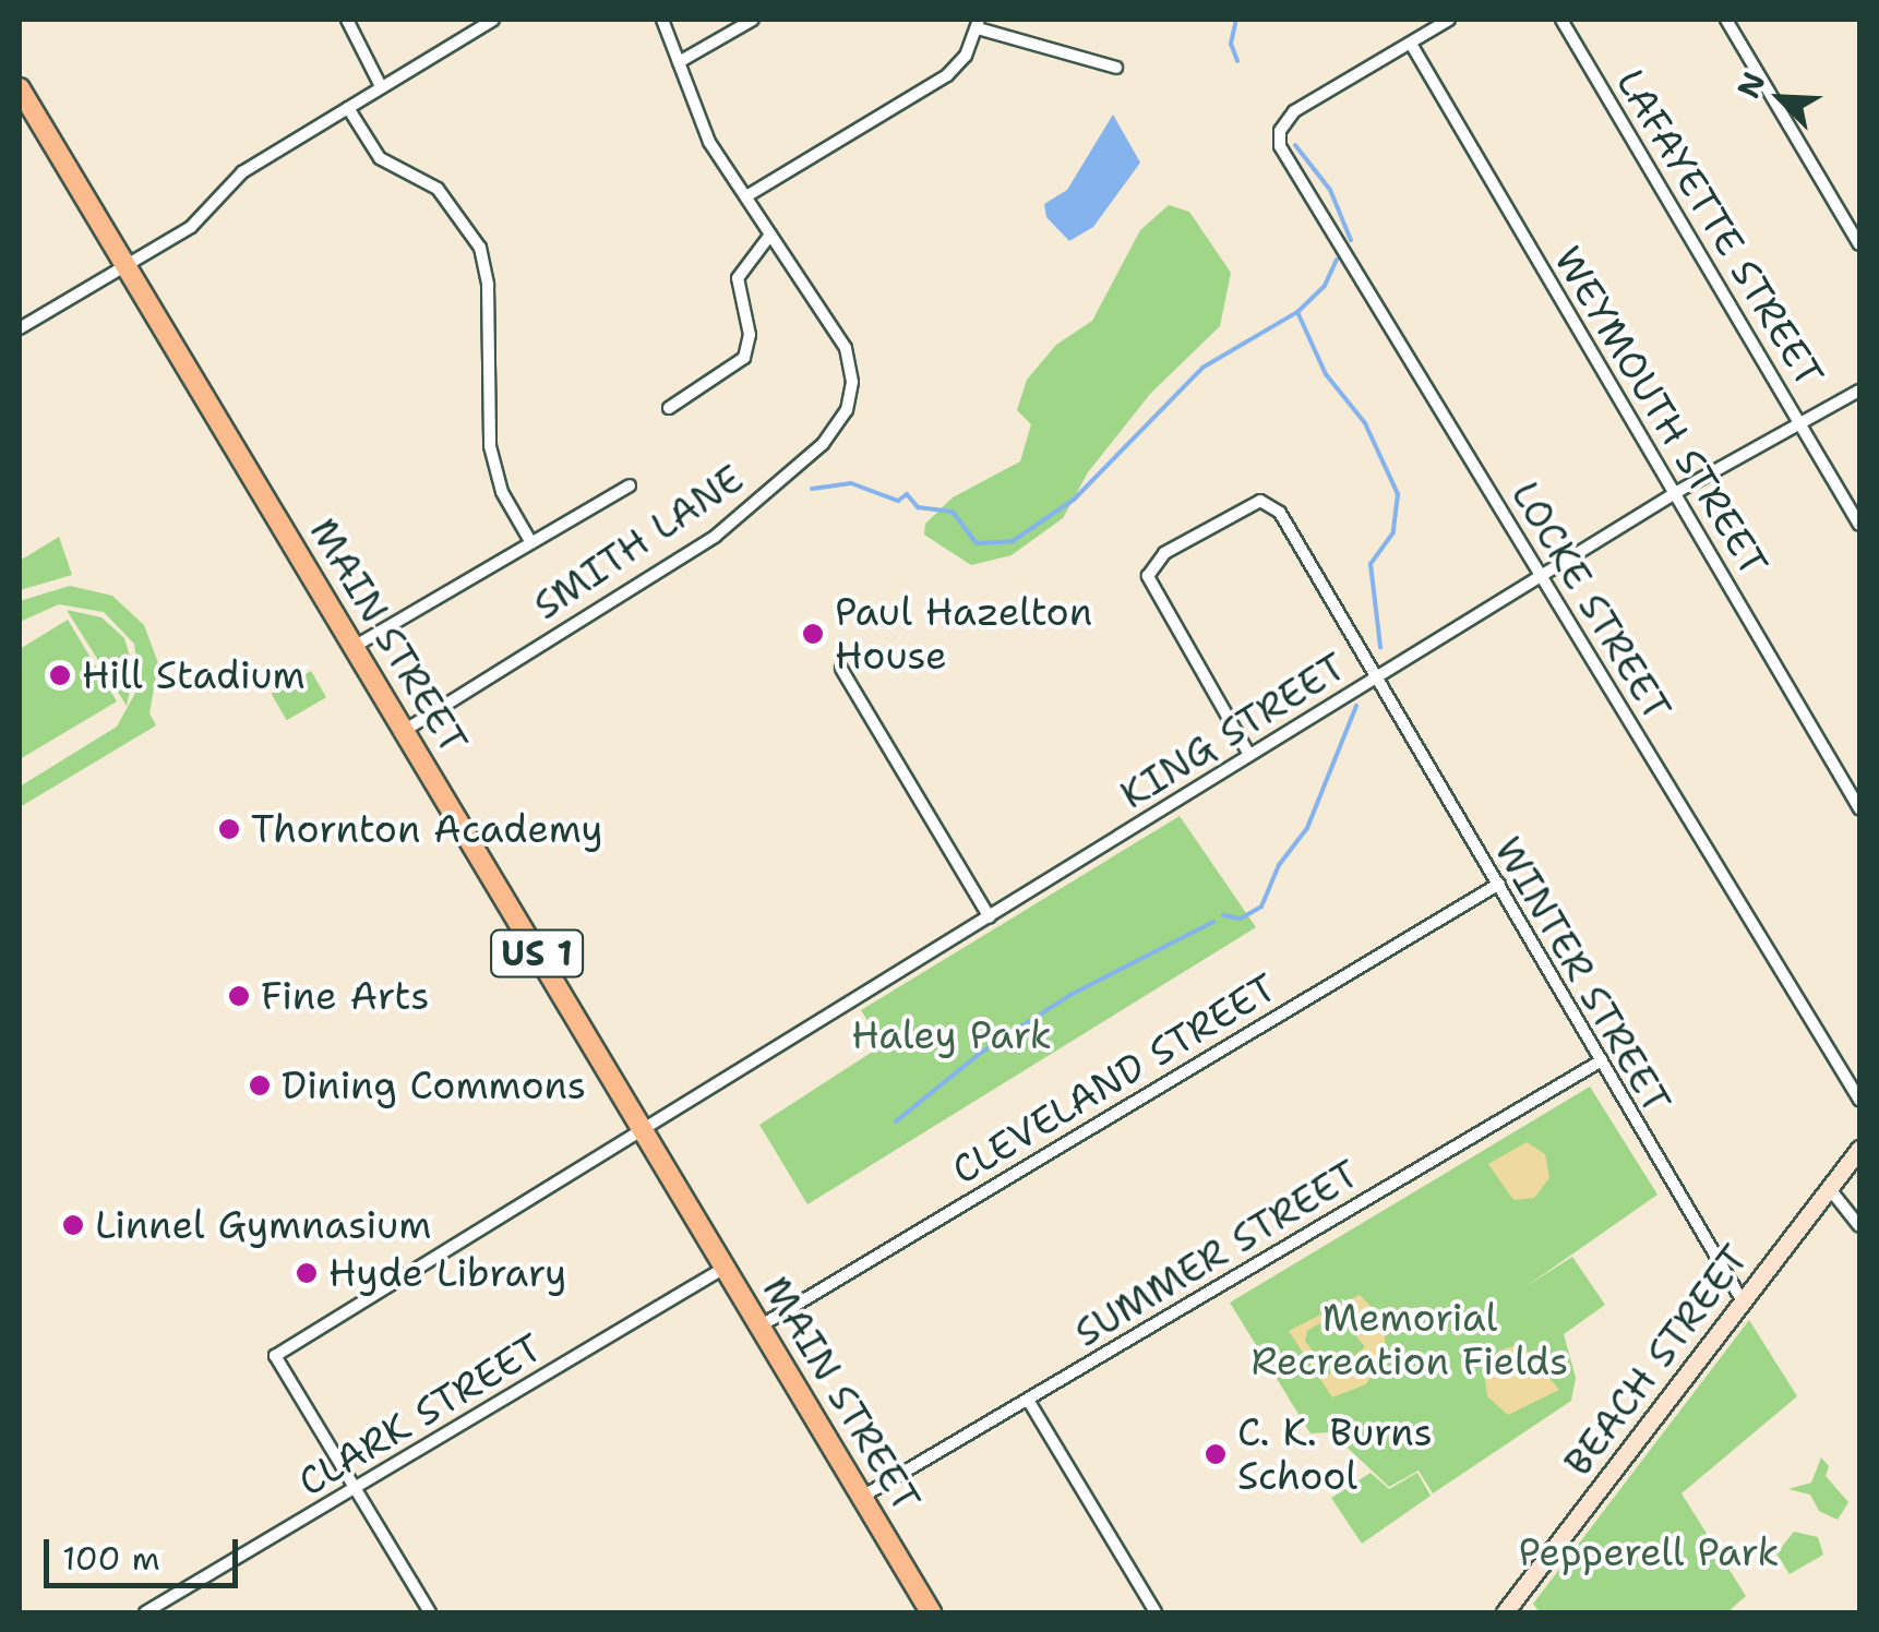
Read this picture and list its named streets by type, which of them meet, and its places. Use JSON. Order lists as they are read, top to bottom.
{
  "streets": {
    "main road": ["MAIN STREET", "US 1", "BEACH STREET"],
    "street": [
      "LAFAYETTE STREET",
      "WEYMOUTH STREET",
      "SMITH LANE",
      "LOCKE STREET",
      "KING STREET",
      "WINTER STREET",
      "CLEVELAND STREET",
      "SUMMER STREET",
      "CLARK STREET"
    ]
  },
  "crossings": [
    ["LAFAYETTE STREET", "KING STREET"],
    ["WEYMOUTH STREET", "LOCKE STREET"],
    ["WEYMOUTH STREET", "KING STREET"],
    ["SMITH LANE", "MAIN STREET"],
    ["LOCKE STREET", "KING STREET"],
    ["MAIN STREET", "KING STREET"],
    ["MAIN STREET", "CLEVELAND STREET"],
    ["MAIN STREET", "SUMMER STREET"],
    ["MAIN STREET", "CLARK STREET"],
    ["KING STREET", "WINTER STREET"],
    ["KING STREET", "CLARK STREET"],
    ["WINTER STREET", "CLEVELAND STREET"],
    ["WINTER STREET", "SUMMER STREET"],
    ["WINTER STREET", "BEACH STREET"]
  ],
  "parks": ["Haley Park", "Memorial Recreation Fields", "Pepperell Park"],
  "places": [
    "Paul Hazelton House",
    "Hill Stadium",
    "Thornton Academy",
    "Fine Arts",
    "Dining Commons",
    "Linnel Gymnasium",
    "Hyde Library",
    "C. K. Burns School"
  ],
  "scale_bar": "100 m",
  "north": "top left"
}
